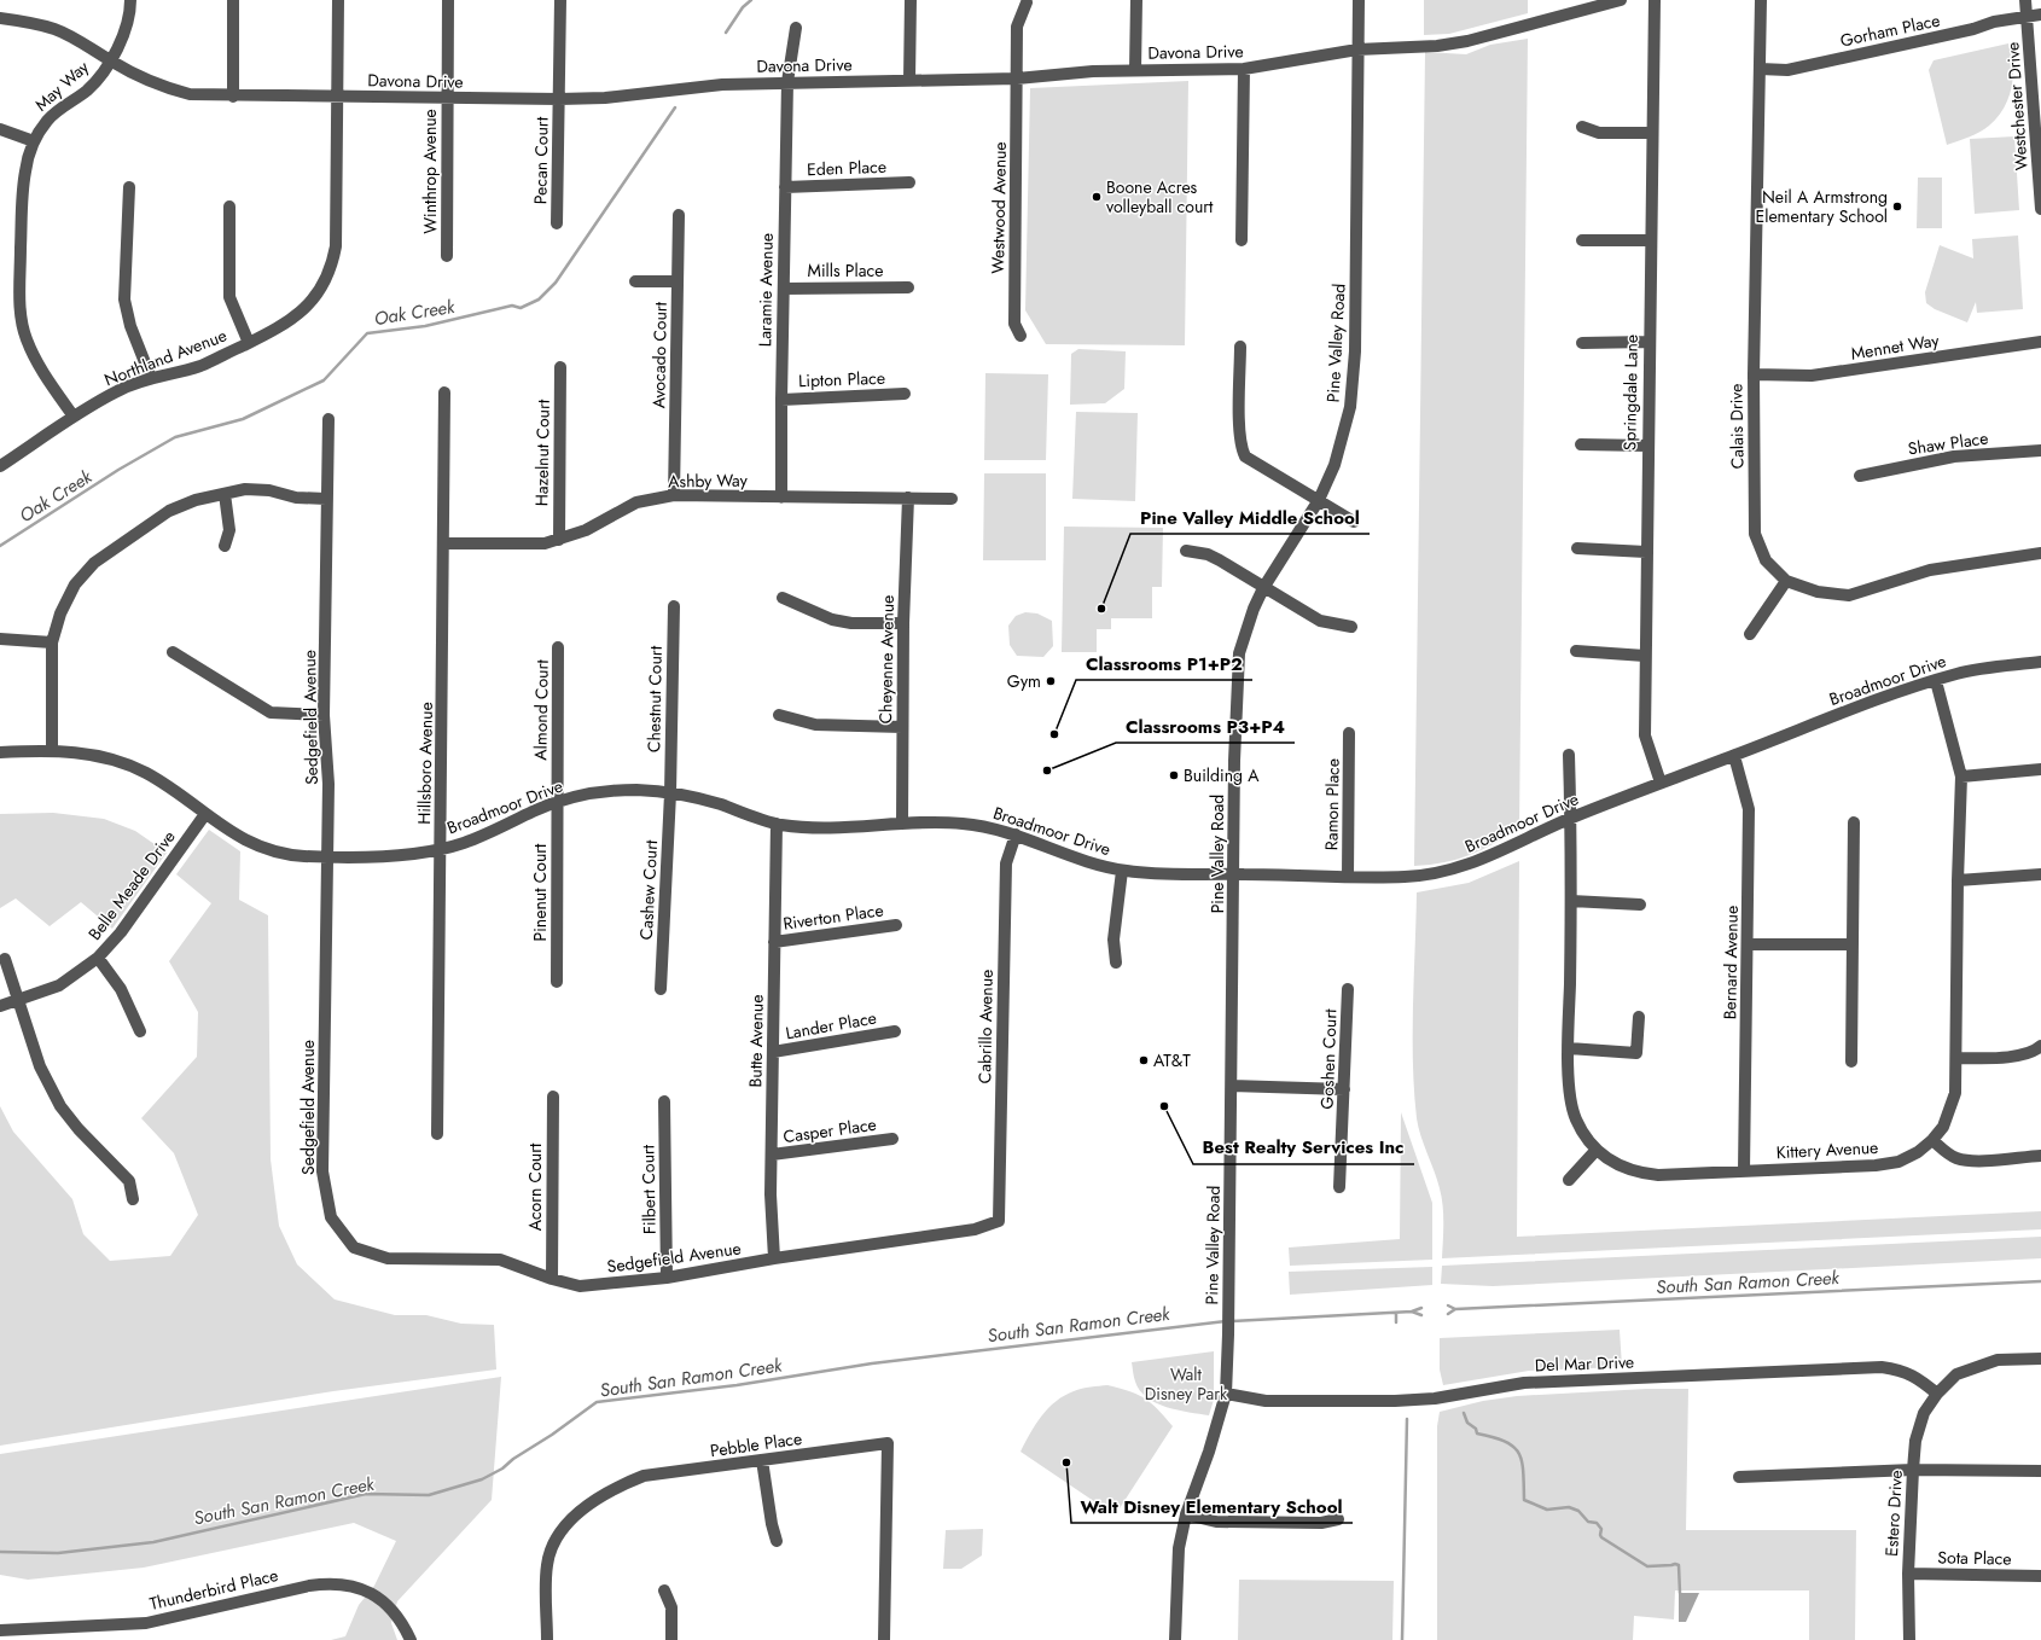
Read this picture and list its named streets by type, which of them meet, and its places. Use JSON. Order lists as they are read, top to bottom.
{
  "streets": {
    "street": [
      "Gorham Place",
      "Davona Drive",
      "May Way",
      "Westchester Drive",
      "Pecan Court",
      "Eden Place",
      "Winthrop Avenue",
      "Westwood Avenue",
      "Mills Place",
      "Laramie Avenue",
      "Pine Valley Road",
      "Mennet Way",
      "Avocado Court",
      "Northland Avenue",
      "Lipton Place",
      "Springdale Lane",
      "Calais Drive",
      "Shaw Place",
      "Hazelnut Court",
      "Ashby Way",
      "Cheyenne Avenue",
      "Broadmoor Drive",
      "Chestnut Court",
      "Almond Court",
      "Sedgefield Avenue",
      "Hillsboro Avenue",
      "Ramon Place",
      "Belle Meade Drive",
      "Cashew Court",
      "Pinenut Court",
      "Riverton Place",
      "Bernard Avenue",
      "Lander Place",
      "Cabrillo Avenue",
      "Butte Avenue",
      "Goshen Court",
      "Casper Place",
      "Kittery Avenue",
      "Acorn Court",
      "Filbert Court",
      "Del Mar Drive",
      "Pebble Place",
      "Estero Drive",
      "Sota Place",
      "Thunderbird Place"
    ]
  },
  "crossings": [
    ["Gorham Place", "Westchester Drive"],
    ["Gorham Place", "Calais Drive"],
    ["Davona Drive", "May Way"],
    ["Davona Drive", "Pecan Court"],
    ["Davona Drive", "Winthrop Avenue"],
    ["Davona Drive", "Westwood Avenue"],
    ["Davona Drive", "Laramie Avenue"],
    ["Davona Drive", "Pine Valley Road"],
    ["Davona Drive", "Northland Avenue"],
    ["May Way", "Northland Avenue"],
    ["Eden Place", "Laramie Avenue"],
    ["Mills Place", "Laramie Avenue"],
    ["Laramie Avenue", "Lipton Place"],
    ["Laramie Avenue", "Ashby Way"],
    ["Pine Valley Road", "Broadmoor Drive"],
    ["Pine Valley Road", "Del Mar Drive"],
    ["Mennet Way", "Calais Drive"],
    ["Avocado Court", "Ashby Way"],
    ["Springdale Lane", "Broadmoor Drive"],
    ["Hazelnut Court", "Ashby Way"],
    ["Ashby Way", "Cheyenne Avenue"],
    ["Ashby Way", "Hillsboro Avenue"],
    ["Cheyenne Avenue", "Broadmoor Drive"],
    ["Broadmoor Drive", "Chestnut Court"],
    ["Broadmoor Drive", "Almond Court"],
    ["Broadmoor Drive", "Sedgefield Avenue"],
    ["Broadmoor Drive", "Hillsboro Avenue"],
    ["Broadmoor Drive", "Ramon Place"],
    ["Broadmoor Drive", "Belle Meade Drive"],
    ["Broadmoor Drive", "Cashew Court"],
    ["Broadmoor Drive", "Pinenut Court"],
    ["Broadmoor Drive", "Bernard Avenue"],
    ["Broadmoor Drive", "Cabrillo Avenue"],
    ["Broadmoor Drive", "Butte Avenue"],
    ["Broadmoor Drive", "Kittery Avenue"],
    ["Chestnut Court", "Cashew Court"],
    ["Almond Court", "Pinenut Court"],
    ["Sedgefield Avenue", "Cabrillo Avenue"],
    ["Sedgefield Avenue", "Butte Avenue"],
    ["Sedgefield Avenue", "Acorn Court"],
    ["Sedgefield Avenue", "Filbert Court"],
    ["Riverton Place", "Butte Avenue"],
    ["Bernard Avenue", "Kittery Avenue"],
    ["Lander Place", "Butte Avenue"],
    ["Butte Avenue", "Casper Place"],
    ["Del Mar Drive", "Estero Drive"],
    ["Estero Drive", "Sota Place"]
  ],
  "water": ["Oak Creek", "South San Ramon Creek"],
  "parks": ["Walt Disney Park"],
  "places": [
    "Boone Acres volleyball court",
    "Neil A Armstrong Elementary School",
    "Pine Valley Middle School",
    "Gym",
    "Classrooms P1+P2",
    "Classrooms P3+P4",
    "Building A",
    "AT&T",
    "Best Realty Services Inc",
    "Walt Disney Elementary School"
  ]
}
